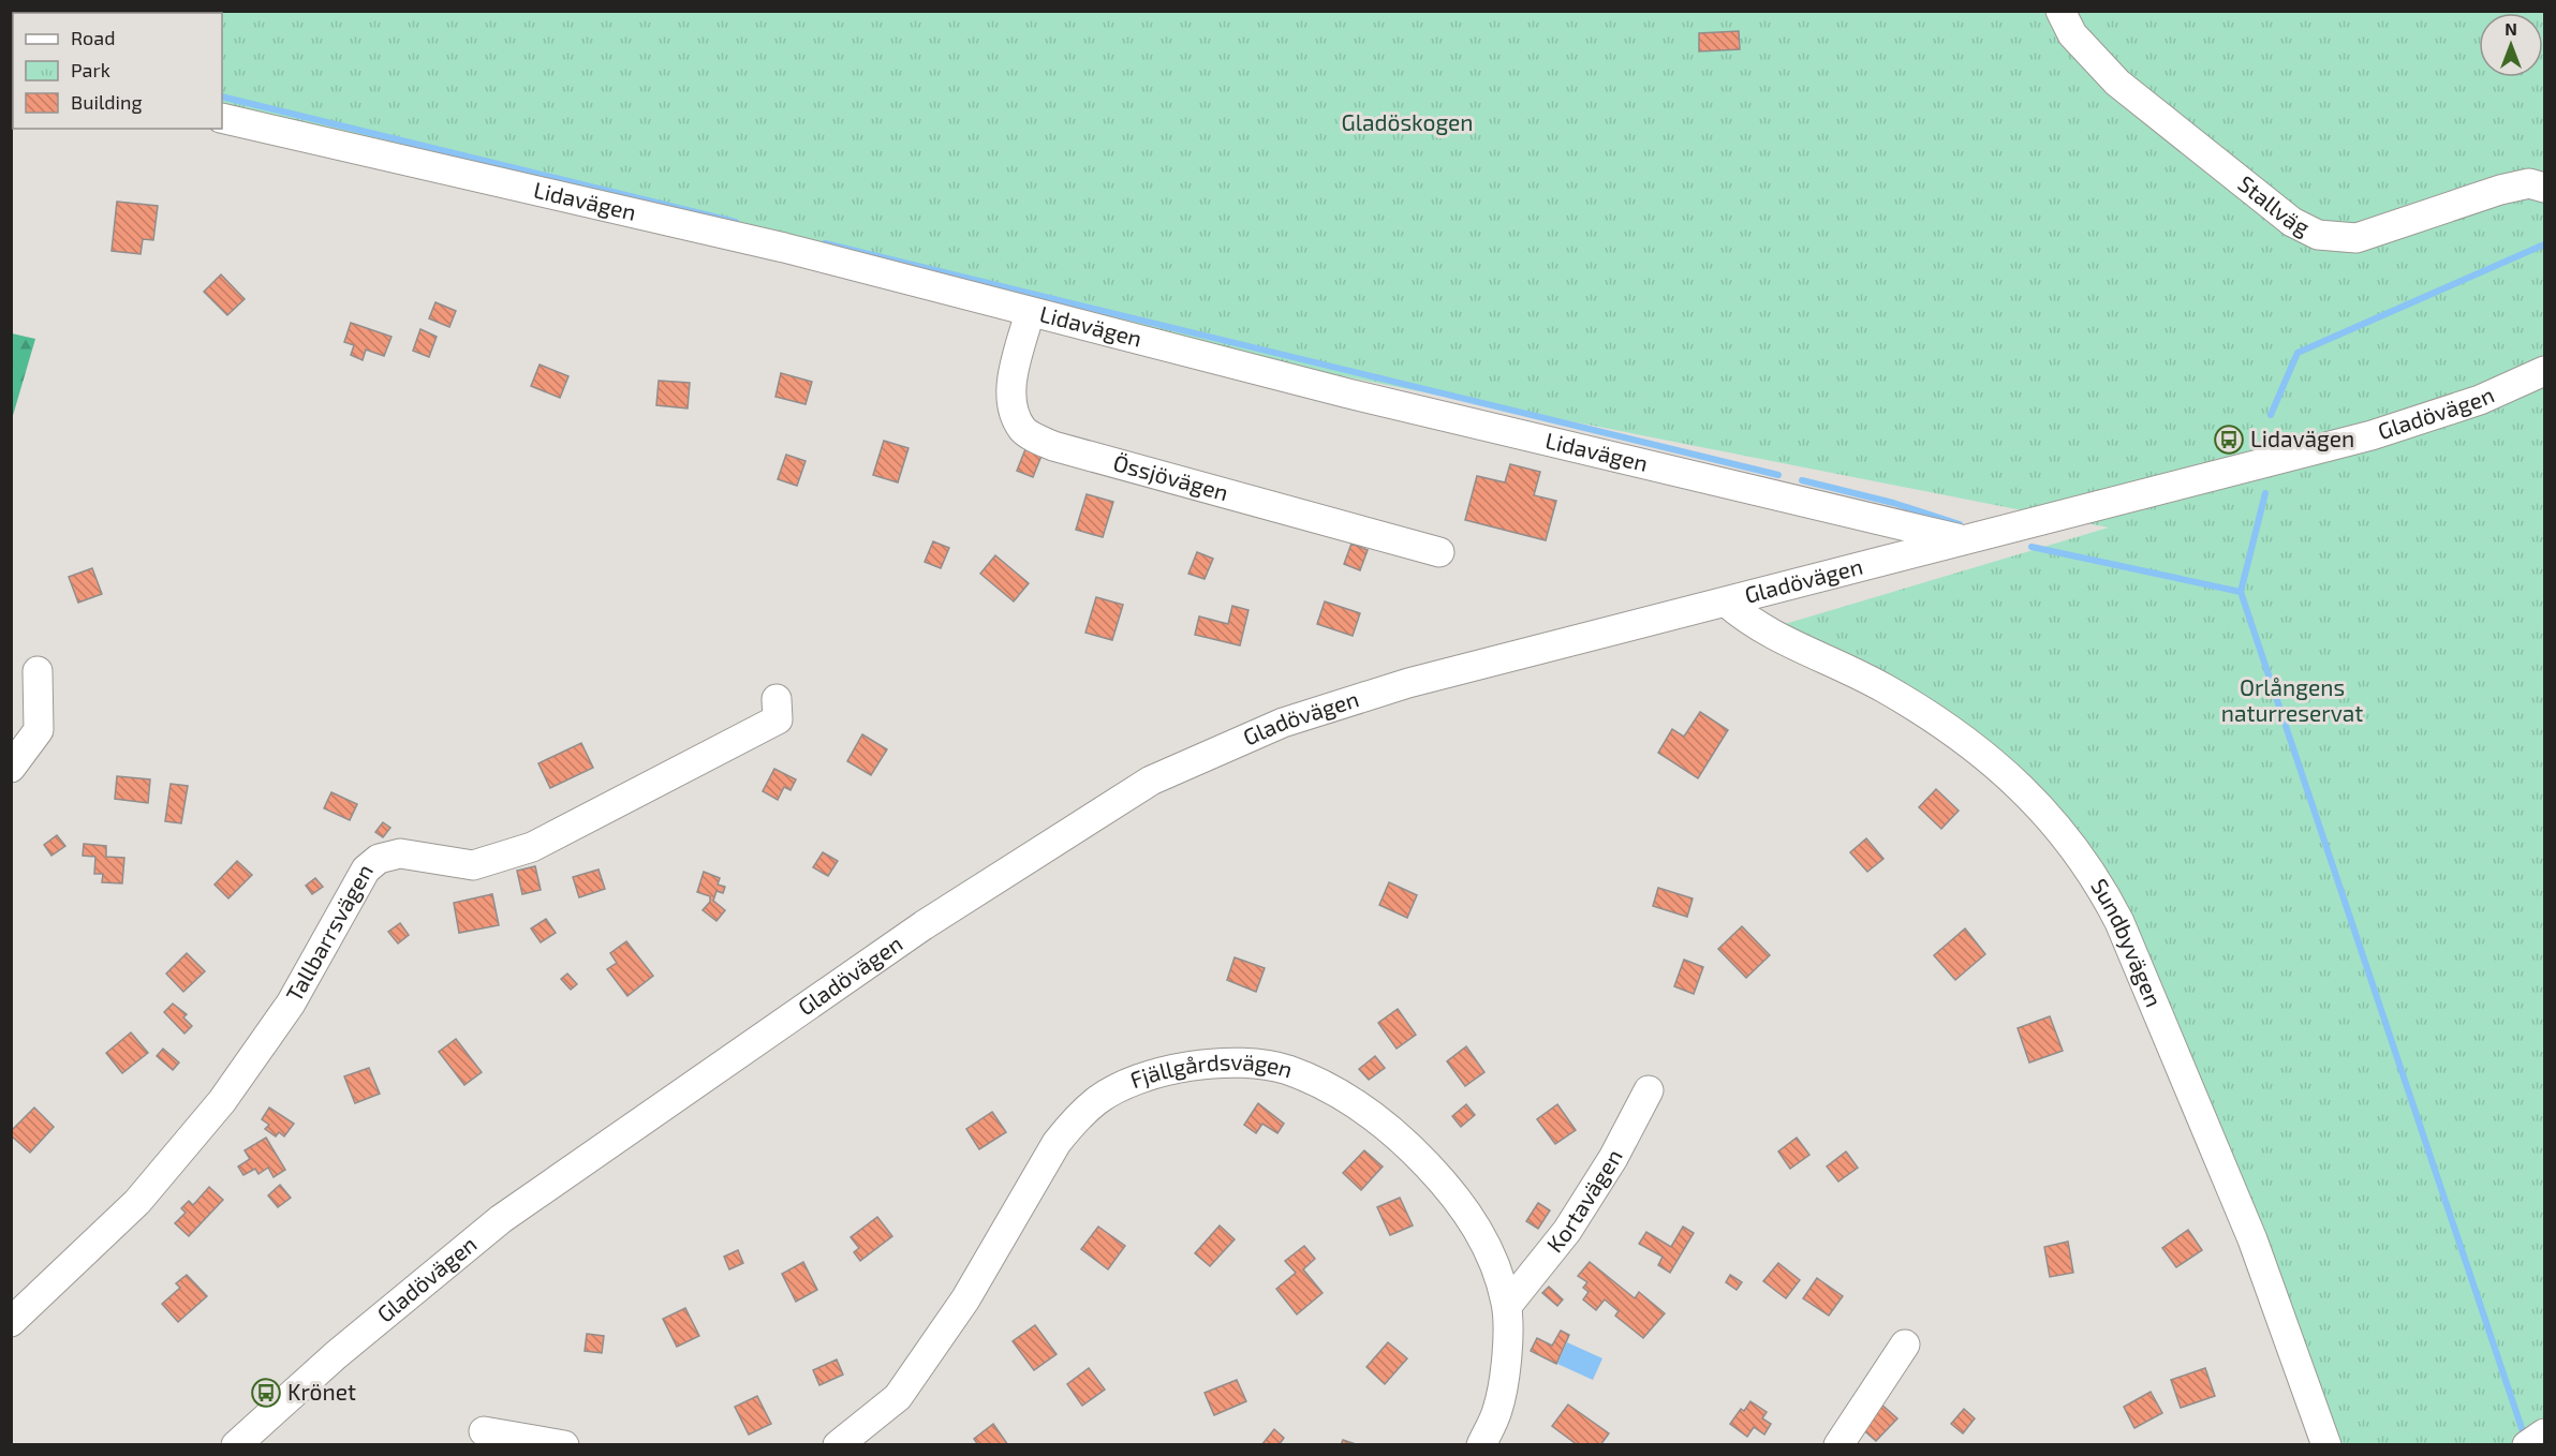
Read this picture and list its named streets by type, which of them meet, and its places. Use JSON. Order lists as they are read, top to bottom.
{
  "streets": {
    "street": [
      "Lidavägen",
      "Stallväg",
      "Gladövägen",
      "Össjövägen",
      "Tallbarrsvägen",
      "Sundbyvägen",
      "Fjällgårdsvägen",
      "Kortavägen"
    ]
  },
  "crossings": [
    ["Lidavägen", "Gladövägen"],
    ["Lidavägen", "Össjövägen"],
    ["Gladövägen", "Sundbyvägen"],
    ["Fjällgårdsvägen", "Kortavägen"]
  ],
  "parks": ["Gladöskogen", "Orlångens naturreservat"],
  "places": {
    "bus stop": ["Lidavägen", "Krönet"]
  },
  "legend": ["Road", "Park", "Building"],
  "north": "top"
}
